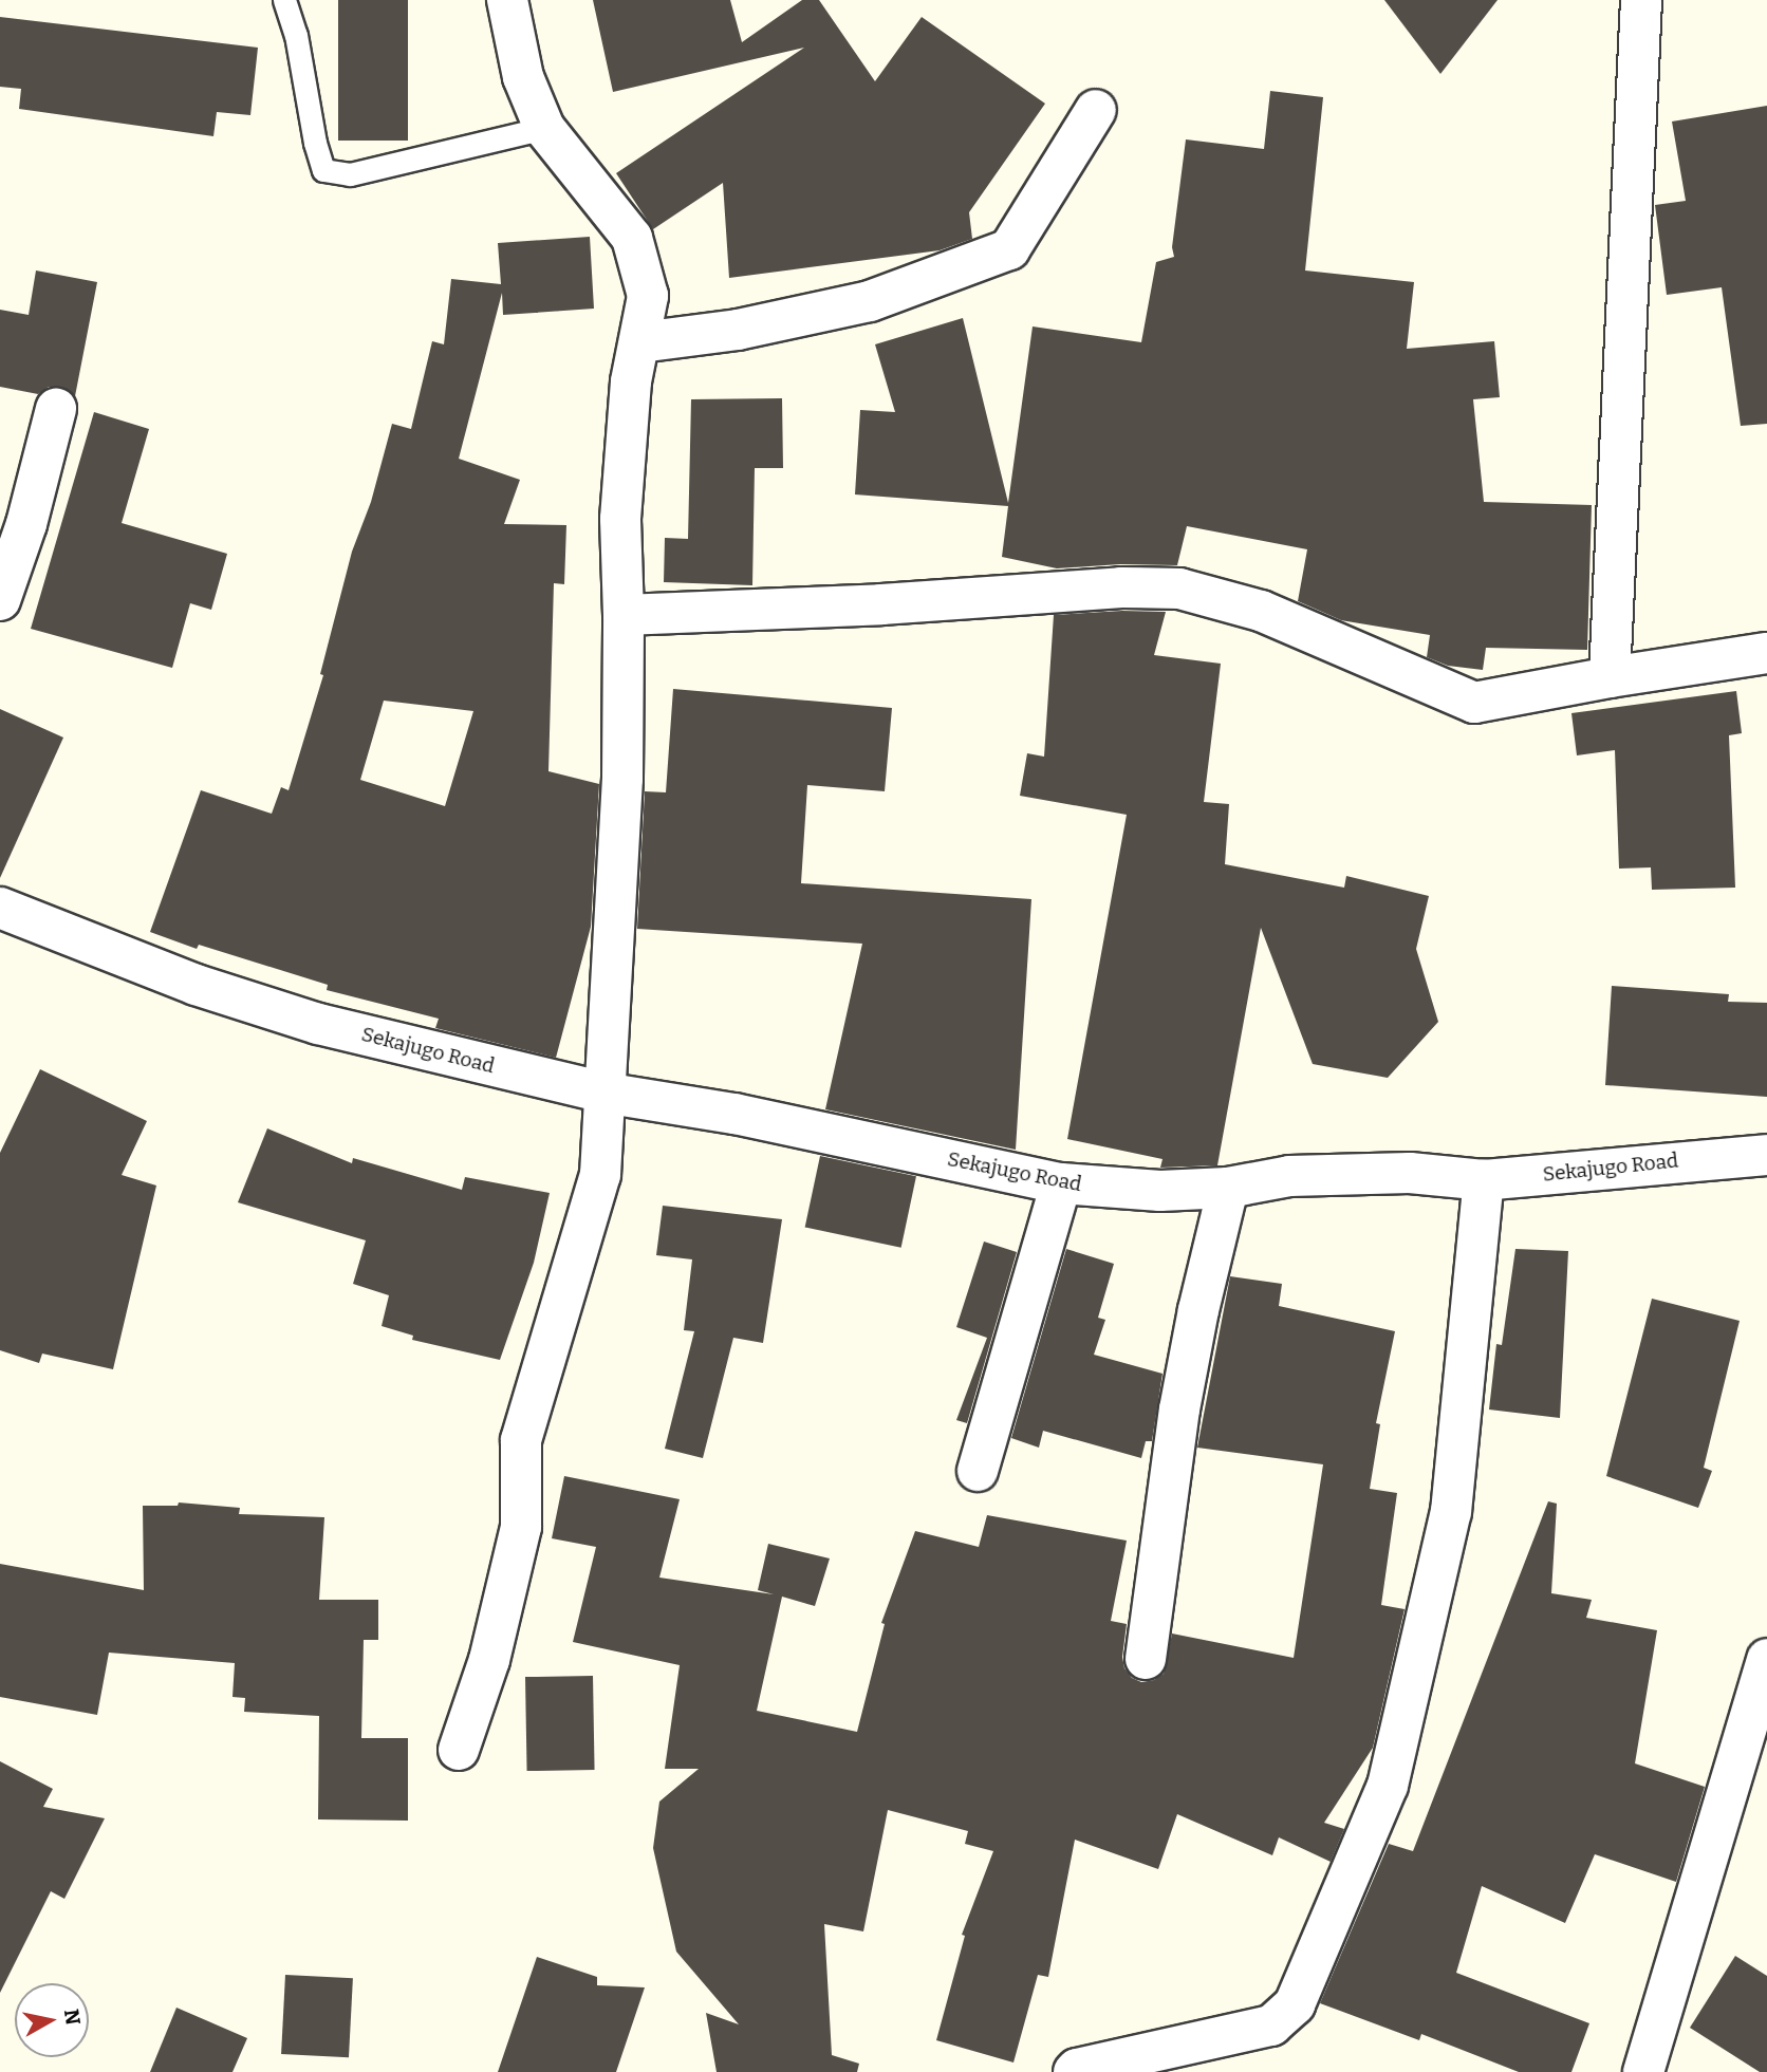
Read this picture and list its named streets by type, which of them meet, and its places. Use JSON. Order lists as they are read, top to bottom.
{
  "streets": {
    "street": ["Sekajugo Road"]
  },
  "north": "right"
}
